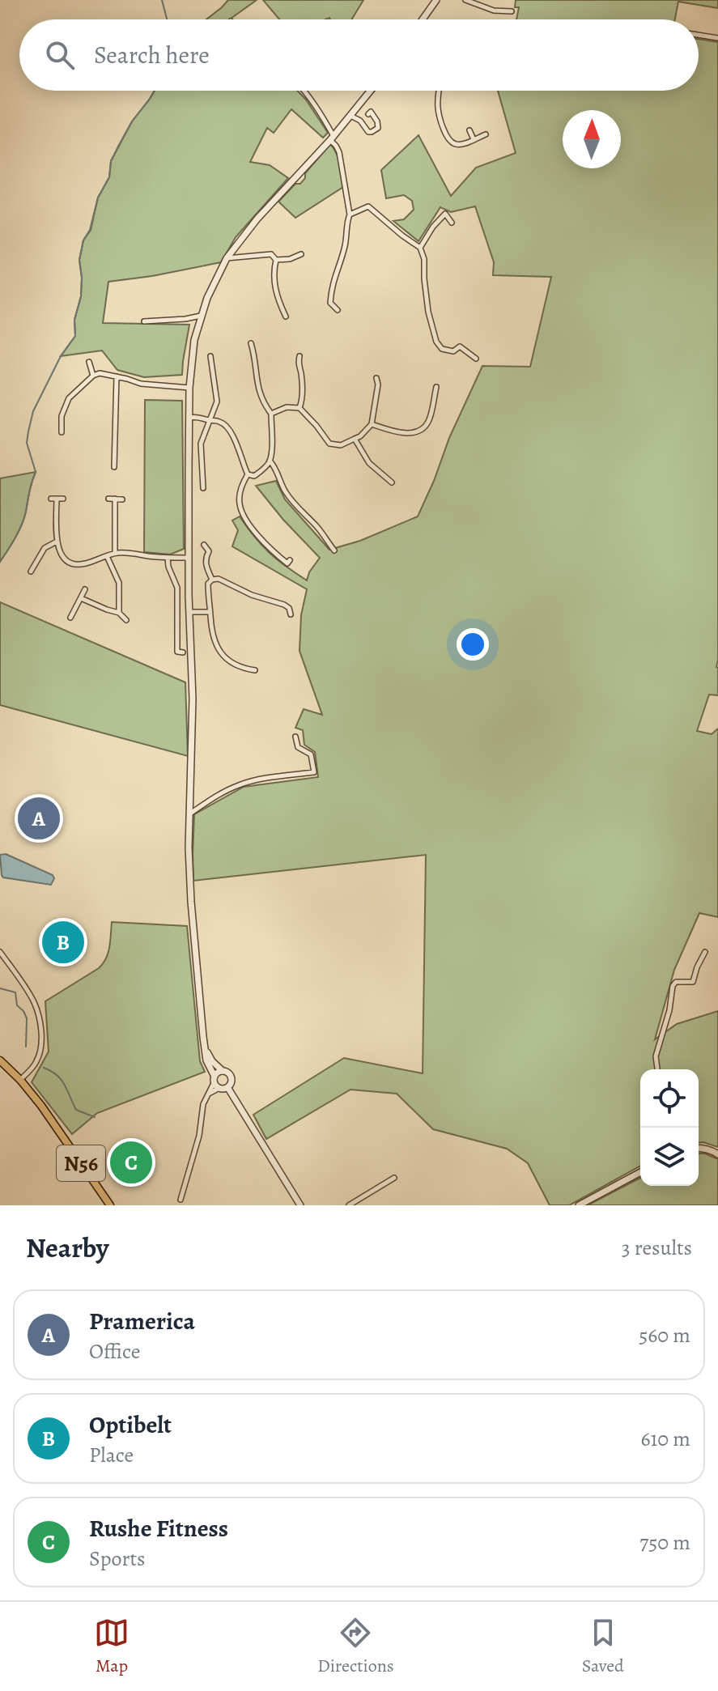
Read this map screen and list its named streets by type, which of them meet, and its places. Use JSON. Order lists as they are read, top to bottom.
{
  "streets": {
    "main road": ["N56"]
  },
  "north": "top",
  "page": {
    "search": "Search here",
    "pins": ["A", "B", "C"],
    "heading": ["Nearby", "3 results"],
    "list": [
      {
        "mark": "A",
        "name": "Pramerica",
        "note": "Office",
        "value": "560 m"
      },
      {
        "mark": "B",
        "name": "Optibelt",
        "note": "Place",
        "value": "610 m"
      },
      {
        "mark": "C",
        "name": "Rushe Fitness",
        "note": "Sports",
        "value": "750 m"
      }
    ],
    "nav": ["Map", "Directions", "Saved"]
  }
}
